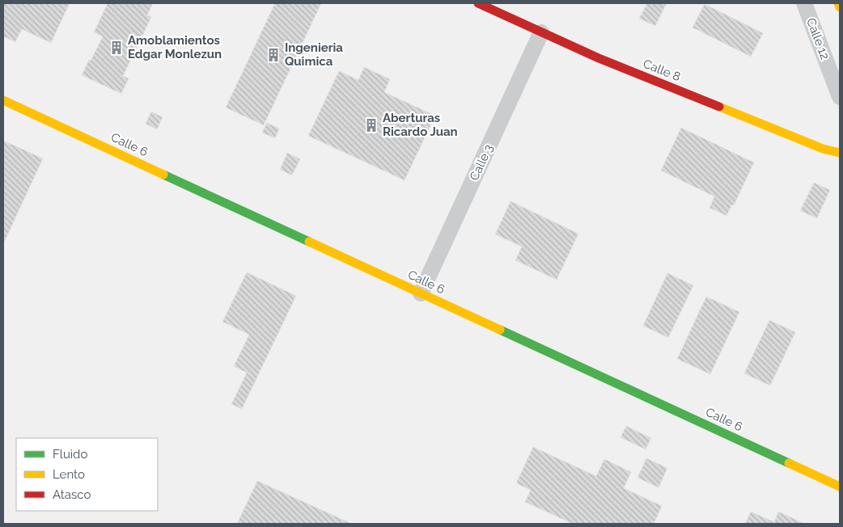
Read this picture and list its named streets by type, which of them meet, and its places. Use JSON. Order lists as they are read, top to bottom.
{
  "streets": {
    "street": [
      "Calle 12",
      "Calle 8",
      "Calle 6",
      "Calle 3"
    ]
  },
  "crossings": [
    ["Calle 8", "Calle 3"],
    ["Calle 6", "Calle 3"]
  ],
  "places": {
    "building": ["Amoblamientos Edgar Monlezun", "Ingenieria Quimica", "Aberturas Ricardo Juan"]
  },
  "legend": ["Fluido", "Lento", "Atasco"]
}
